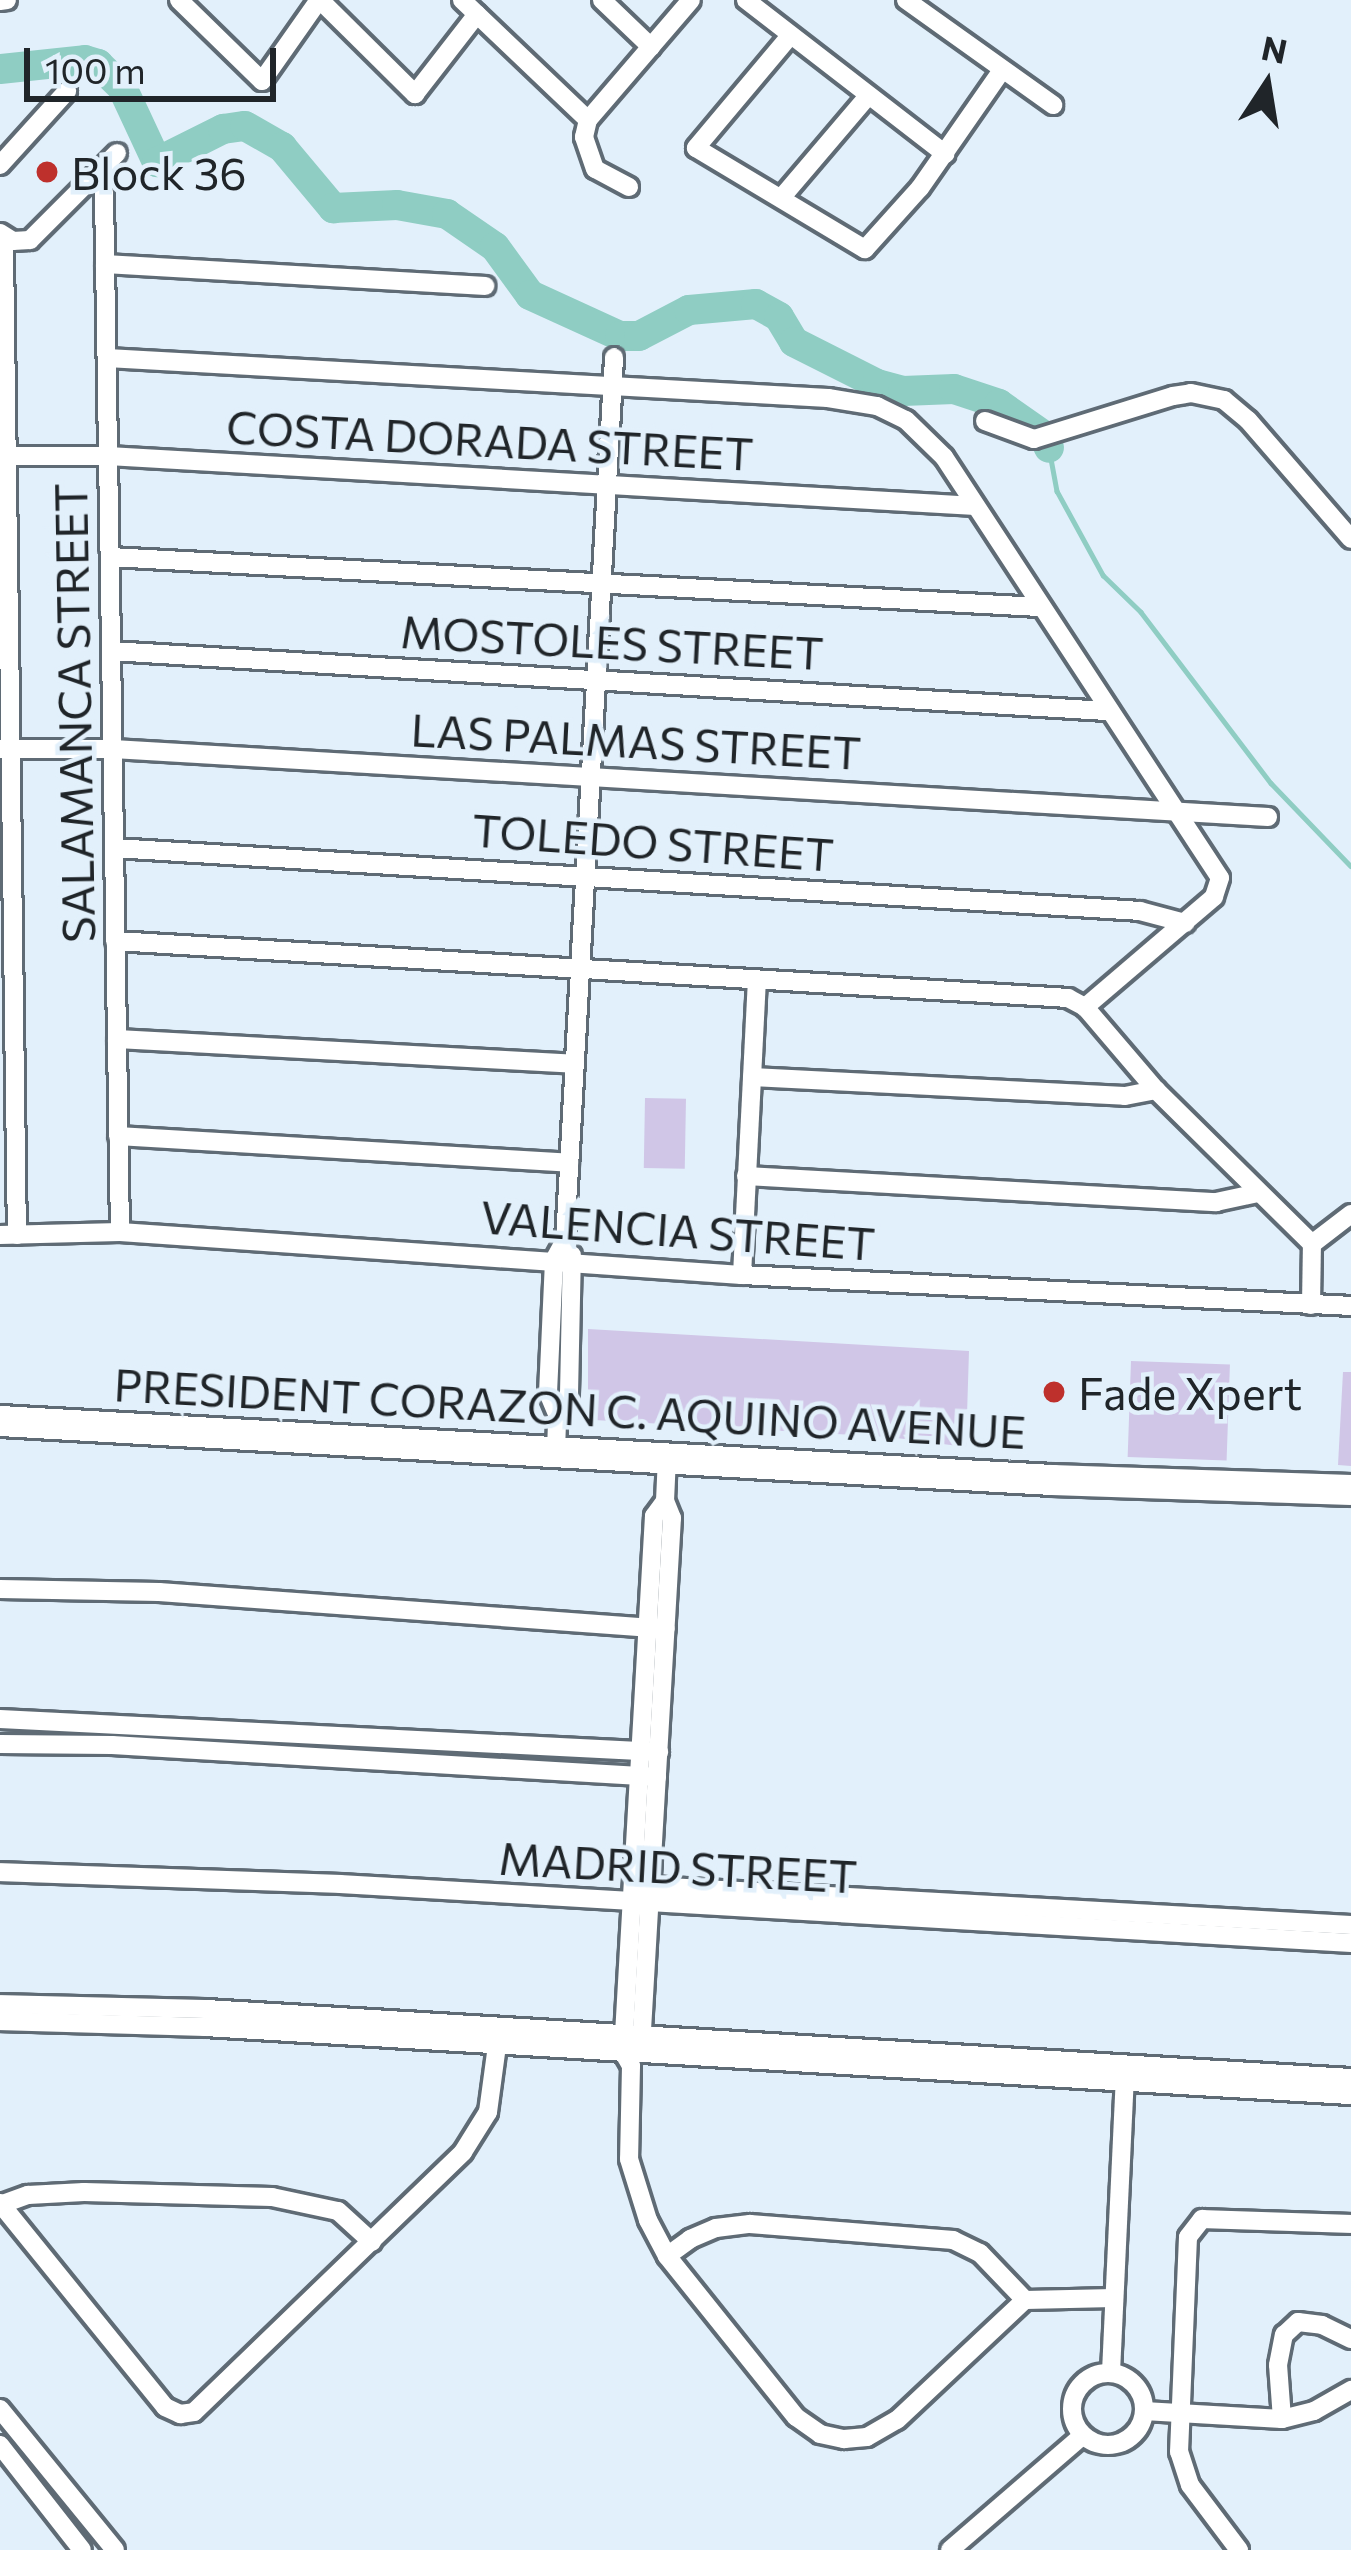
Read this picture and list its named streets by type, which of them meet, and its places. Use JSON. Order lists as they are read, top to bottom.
{
  "streets": {
    "main road": ["PRESIDENT CORAZON C. AQUINO AVENUE"],
    "street": [
      "COSTA DORADA STREET",
      "MOSTOLES STREET",
      "SALAMANCA STREET",
      "LAS PALMAS STREET",
      "TOLEDO STREET",
      "VALENCIA STREET",
      "MADRID STREET"
    ]
  },
  "crossings": [
    ["COSTA DORADA STREET", "SALAMANCA STREET"],
    ["MOSTOLES STREET", "SALAMANCA STREET"],
    ["SALAMANCA STREET", "LAS PALMAS STREET"],
    ["SALAMANCA STREET", "TOLEDO STREET"],
    ["SALAMANCA STREET", "VALENCIA STREET"]
  ],
  "places": ["Block 36", "Fade Xpert"],
  "scale_bar": "100 m",
  "north": "top"
}
